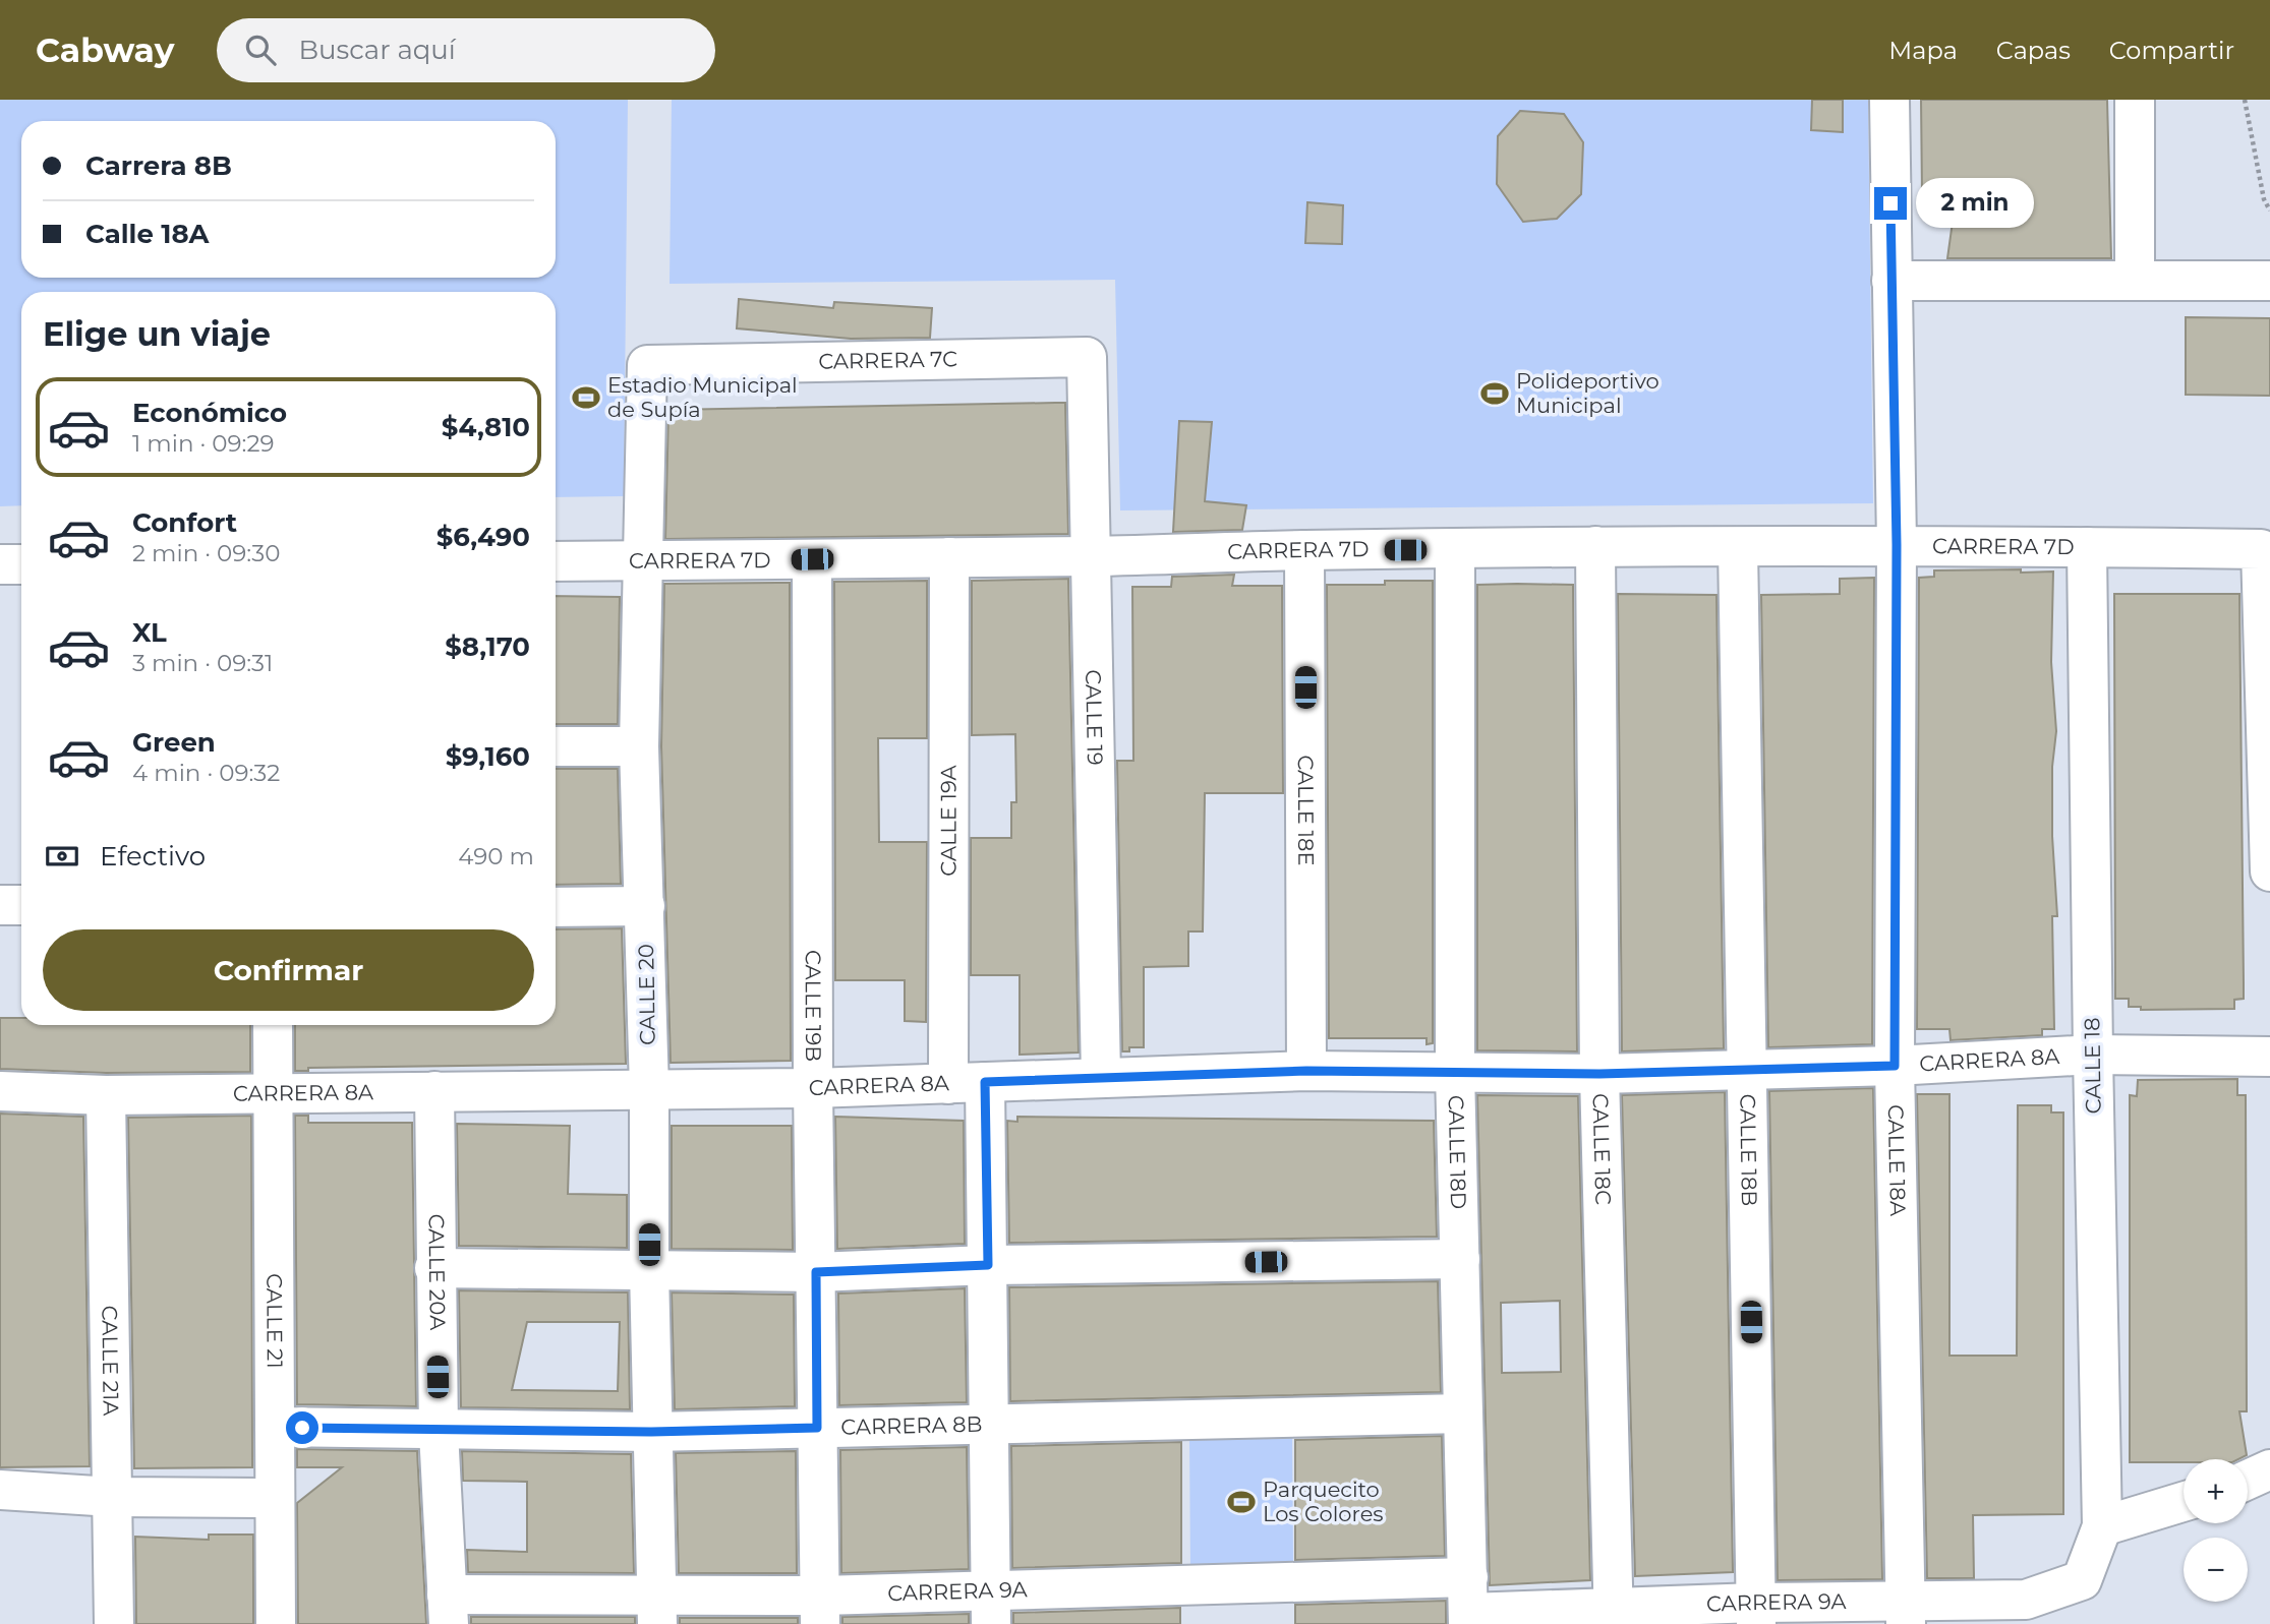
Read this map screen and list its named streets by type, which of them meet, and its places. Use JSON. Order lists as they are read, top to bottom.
{
  "streets": {
    "street": [
      "CARRERA 7C",
      "CARRERA 7D",
      "CALLE 19",
      "CALLE 18E",
      "CALLE 19A",
      "CALLE 20",
      "CALLE 19B",
      "CARRERA 8A",
      "CALLE 18",
      "CALLE 18C",
      "CALLE 18B",
      "CALLE 18D",
      "CALLE 18A",
      "CALLE 20A",
      "CALLE 21",
      "CALLE 21A",
      "CARRERA 8B",
      "CARRERA 9A"
    ]
  },
  "crossings": [
    ["CARRERA 7C", "CALLE 19"],
    ["CARRERA 7C", "CALLE 20"],
    ["CARRERA 7D", "CALLE 19"],
    ["CARRERA 7D", "CALLE 18E"],
    ["CARRERA 7D", "CALLE 19A"],
    ["CARRERA 7D", "CALLE 20"],
    ["CARRERA 7D", "CALLE 19B"],
    ["CARRERA 7D", "CALLE 18"],
    ["CARRERA 7D", "CALLE 18C"],
    ["CARRERA 7D", "CALLE 18B"],
    ["CARRERA 7D", "CALLE 18D"],
    ["CARRERA 7D", "CALLE 18A"],
    ["CALLE 19", "CARRERA 8A"],
    ["CALLE 18E", "CARRERA 8A"],
    ["CALLE 19A", "CARRERA 8A"],
    ["CALLE 19A", "CARRERA 8B"],
    ["CALLE 19A", "CARRERA 9A"],
    ["CALLE 20", "CARRERA 8A"],
    ["CALLE 20", "CARRERA 8B"],
    ["CALLE 20", "CARRERA 9A"],
    ["CALLE 19B", "CARRERA 8A"],
    ["CALLE 19B", "CARRERA 8B"],
    ["CALLE 19B", "CARRERA 9A"],
    ["CARRERA 8A", "CALLE 18"],
    ["CARRERA 8A", "CALLE 18C"],
    ["CARRERA 8A", "CALLE 18B"],
    ["CARRERA 8A", "CALLE 18D"],
    ["CARRERA 8A", "CALLE 18A"],
    ["CARRERA 8A", "CALLE 20A"],
    ["CARRERA 8A", "CALLE 21"],
    ["CARRERA 8A", "CALLE 21A"],
    ["CALLE 18", "CARRERA 9A"],
    ["CALLE 18C", "CARRERA 9A"],
    ["CALLE 18B", "CARRERA 9A"],
    ["CALLE 18D", "CARRERA 8B"],
    ["CALLE 18D", "CARRERA 9A"],
    ["CALLE 18A", "CARRERA 9A"],
    ["CALLE 20A", "CARRERA 8B"],
    ["CALLE 20A", "CARRERA 9A"],
    ["CALLE 21", "CARRERA 8B"]
  ],
  "places": {
    "sports": ["Polideportivo Municipal", "Estadio Municipal de Supía", "Parquecito Los Colores"]
  },
  "page": {
    "header": "Cabway",
    "search": "Buscar aquí",
    "nav": ["Mapa", "Capas", "Compartir"],
    "banner": ["Carrera 8B", "Calle 18A"],
    "bubble": "2 min",
    "heading": "Elige un viaje",
    "list": [
      {
        "name": "Económico",
        "note": "1 min · 09:29",
        "value": "$4,810"
      },
      {
        "name": "Confort",
        "note": "2 min · 09:30",
        "value": "$6,490"
      },
      {
        "name": "XL",
        "note": "3 min · 09:31",
        "value": "$8,170"
      },
      {
        "name": "Green",
        "note": "4 min · 09:32",
        "value": "$9,160"
      }
    ],
    "pay": ["Efectivo", "490 m"],
    "buttons": "Confirmar",
    "map_buttons": ["+", "−"]
  }
}
